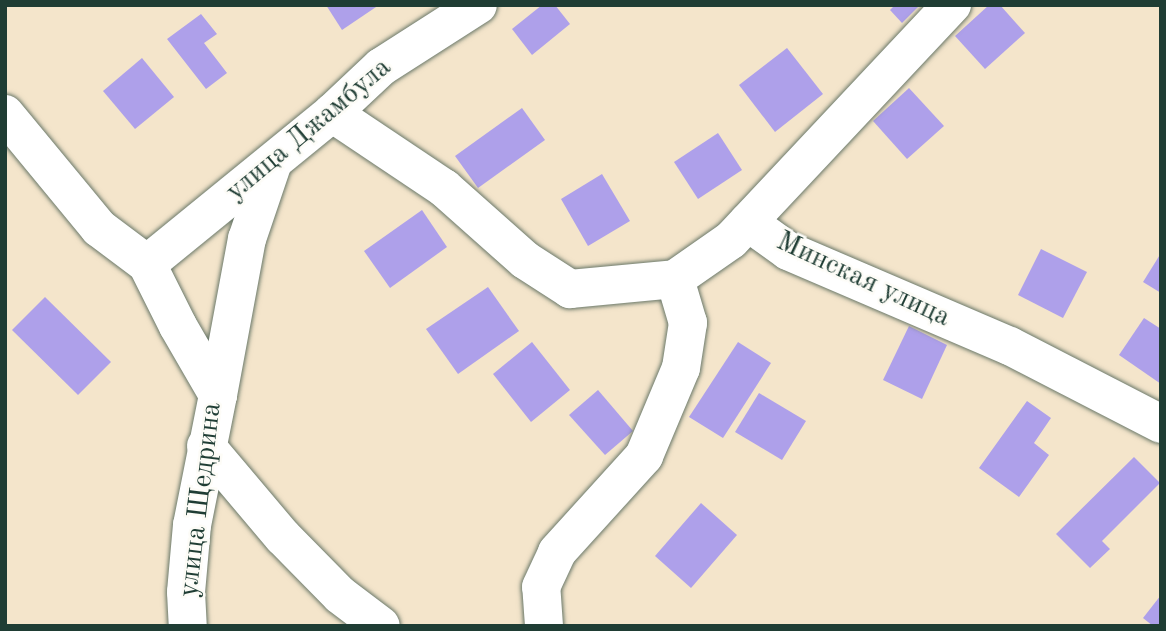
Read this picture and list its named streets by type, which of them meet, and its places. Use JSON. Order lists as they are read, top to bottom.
{
  "streets": {
    "street": ["улица Джамбула", "Минская улица", "улица Щедрина"]
  },
  "crossings": [
    ["улица Джамбула", "Минская улица"],
    ["улица Джамбула", "улица Щедрина"]
  ]
}
